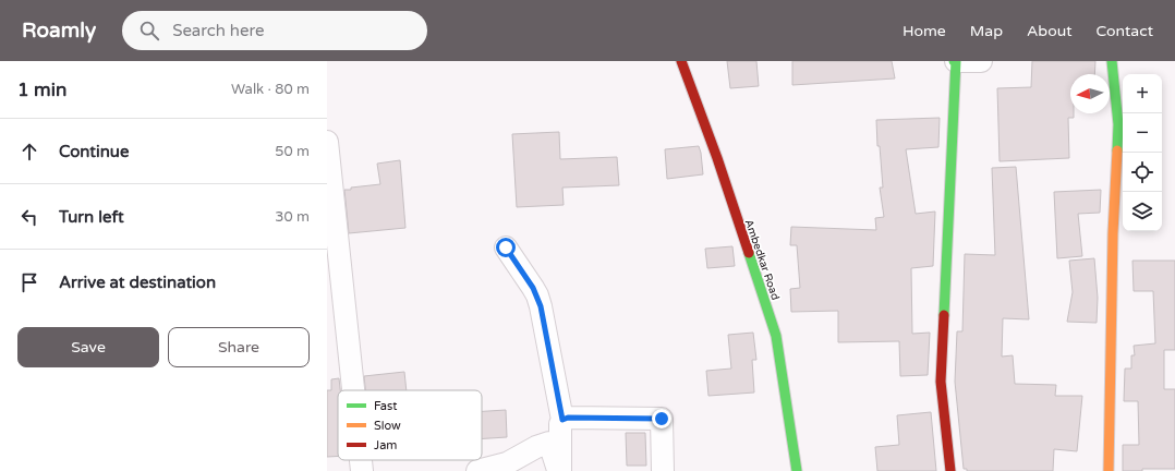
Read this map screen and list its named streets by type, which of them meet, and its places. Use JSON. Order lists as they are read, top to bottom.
{
  "streets": {
    "street": ["Ambedkar Road"]
  },
  "legend": ["Fast", "Slow", "Jam"],
  "north": "left",
  "page": {
    "header": "Roamly",
    "search": "Search here",
    "nav": [
      "Home",
      "Map",
      "About",
      "Contact"
    ],
    "heading": ["1 min", "Walk · 80 m"],
    "map_buttons": ["+", "−"],
    "list": [
      ["Continue", "50 m"],
      ["Turn left", "30 m"],
      "Arrive at destination"
    ],
    "buttons": ["Save", "Share"]
  }
}
